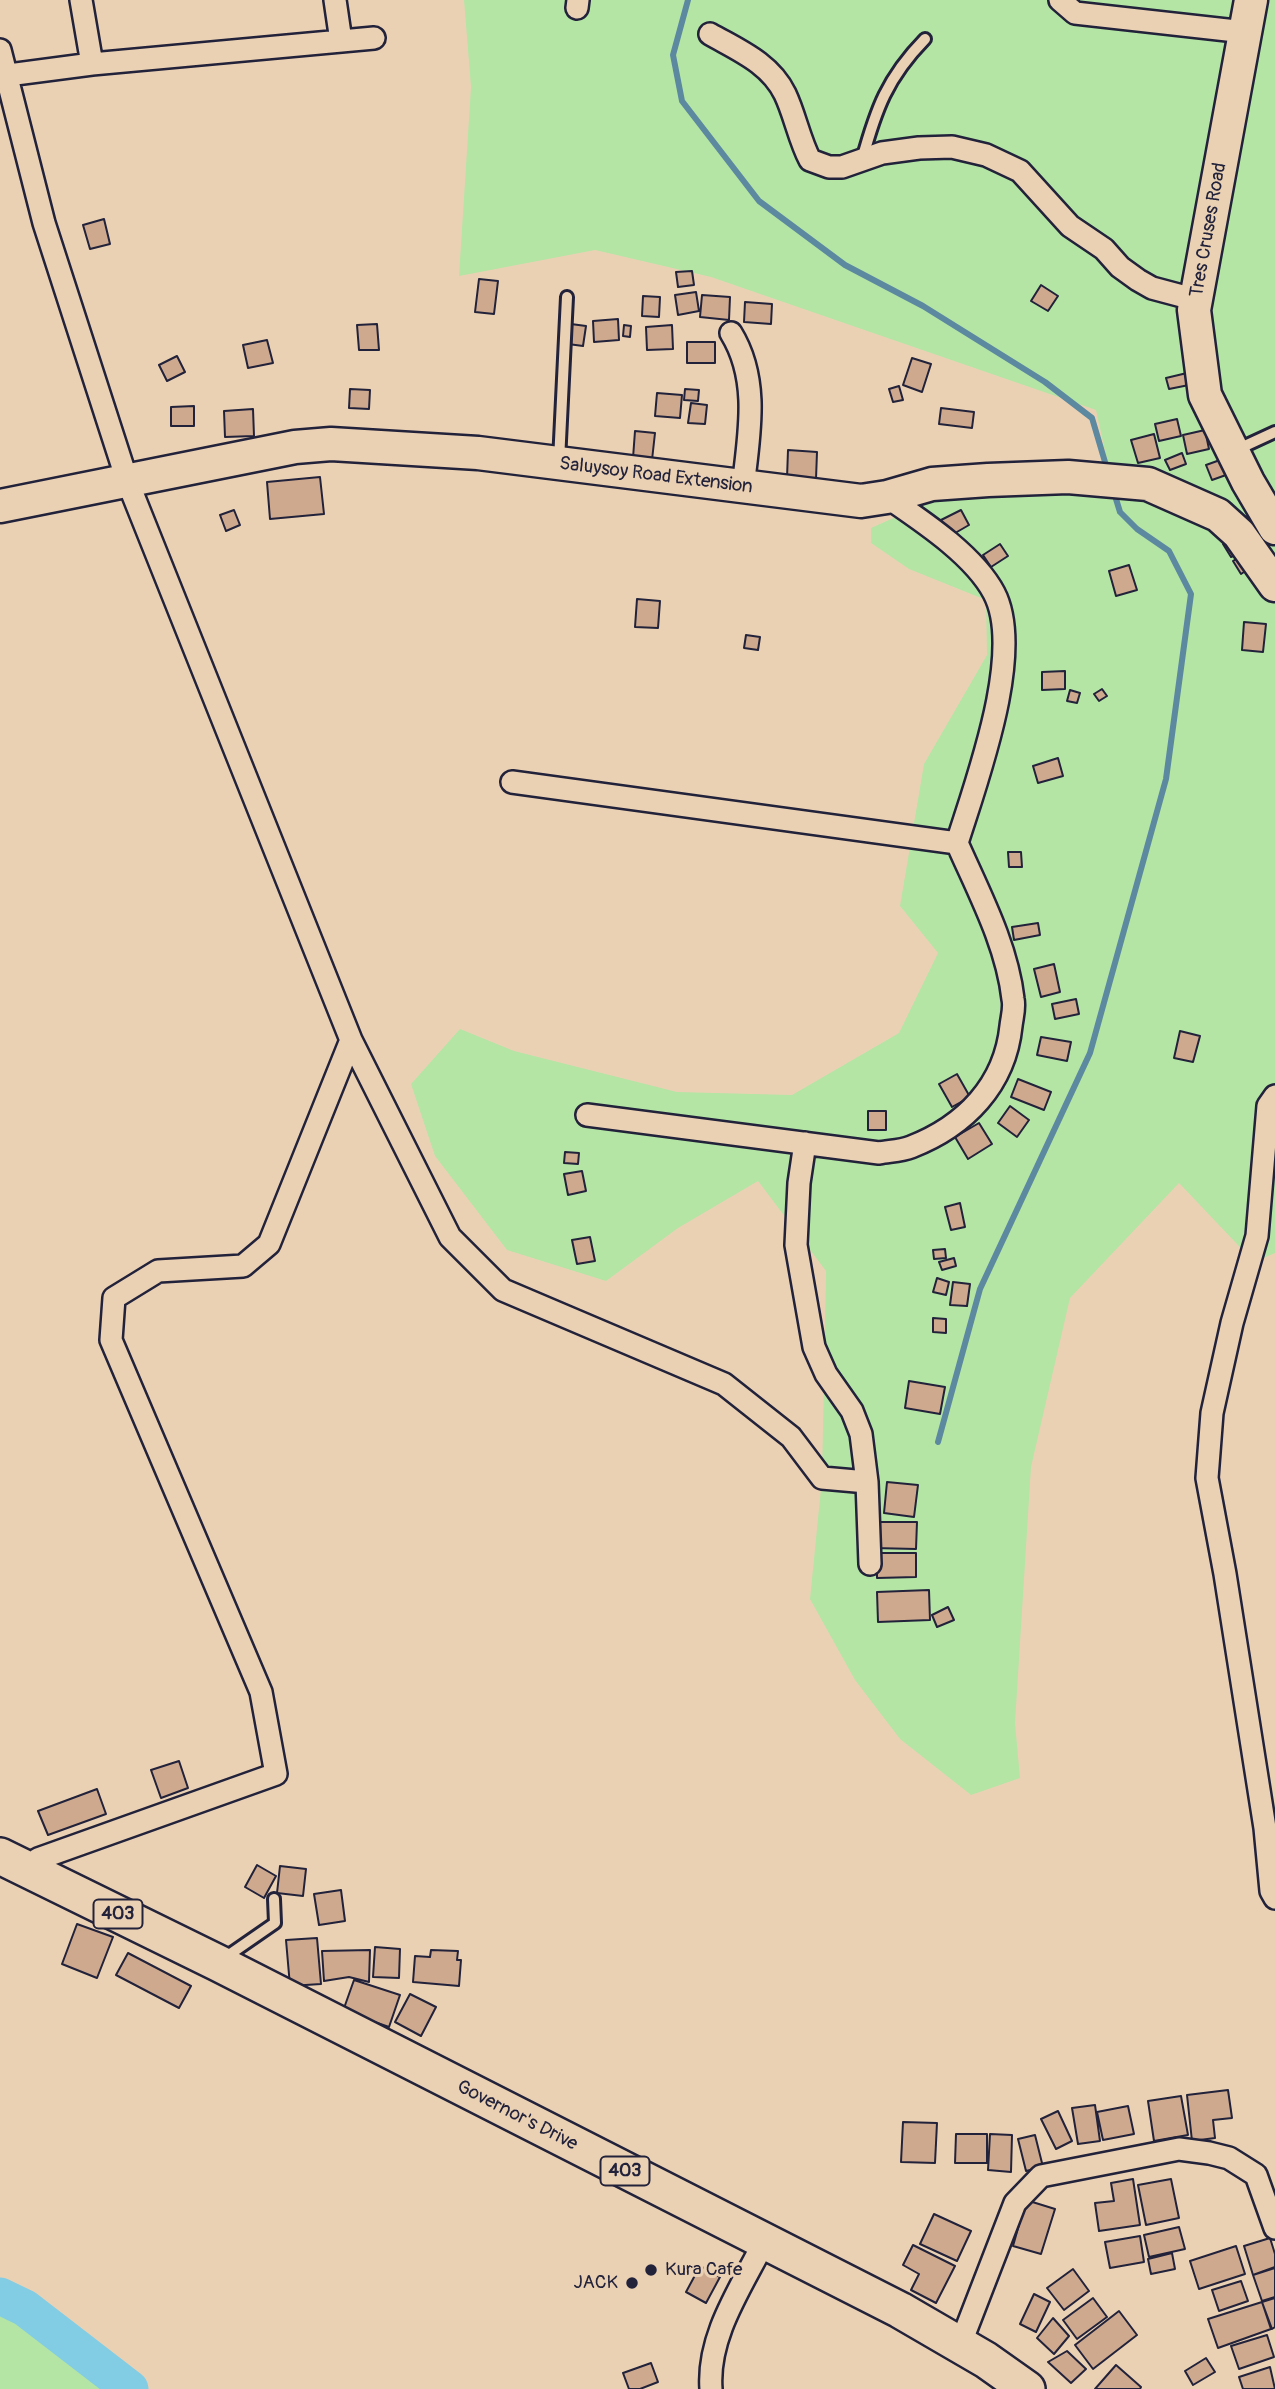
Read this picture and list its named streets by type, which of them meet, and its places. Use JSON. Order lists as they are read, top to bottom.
{
  "streets": {
    "main road": [
      "Tres Cruses Road",
      "Saluysoy Road Extension",
      "403",
      "Governor's Drive"
    ]
  },
  "places": ["Kura Cafe", "JACK"]
}
